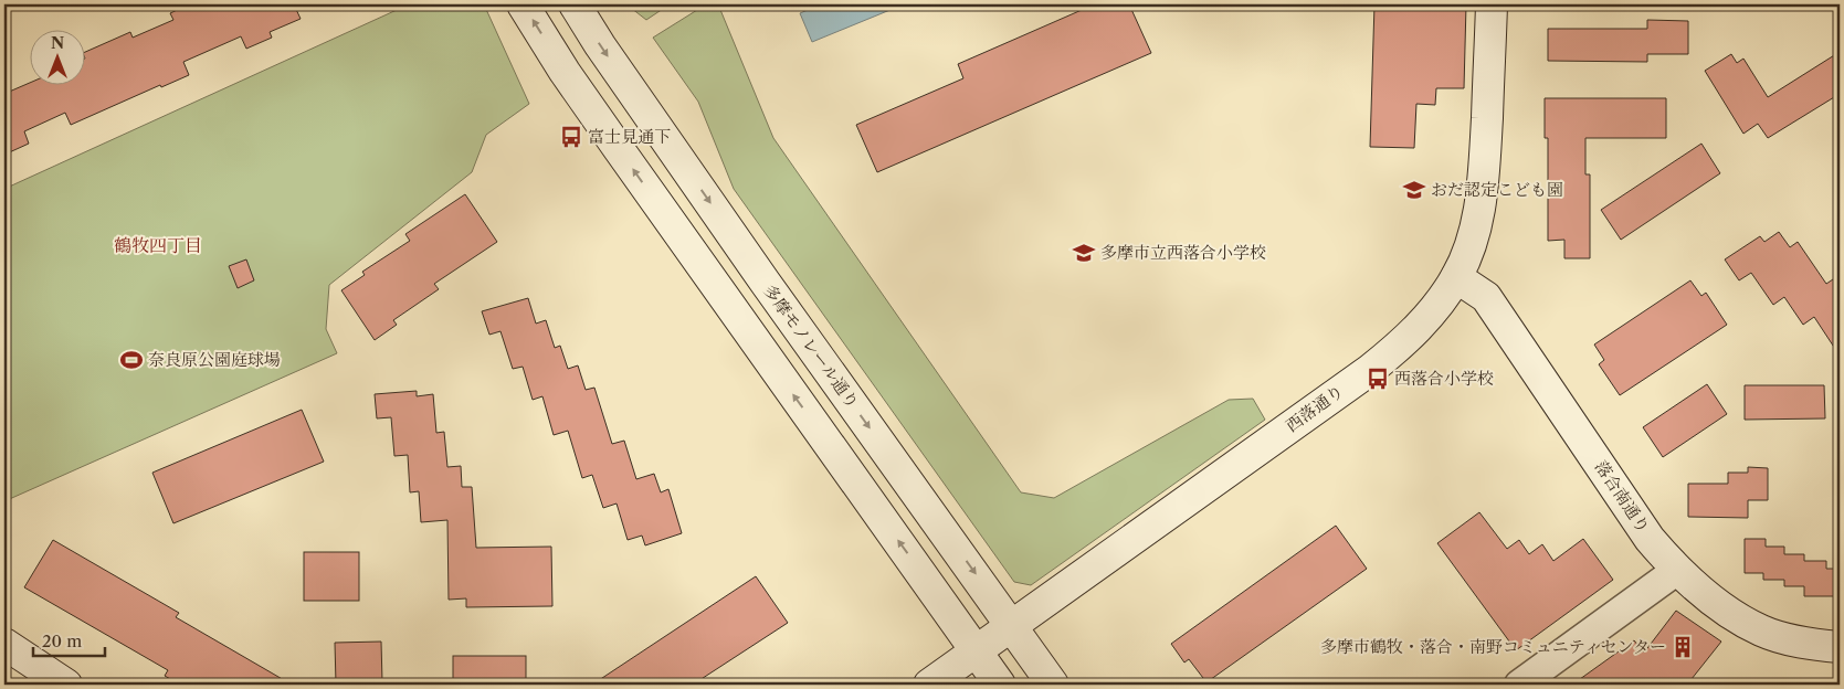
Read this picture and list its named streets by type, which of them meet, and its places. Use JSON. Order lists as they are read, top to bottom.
{
  "streets": {
    "main road": ["多摩モノレール通り", "西落通り", "落合南通り"]
  },
  "crossings": [
    ["多摩モノレール通り", "西落通り"],
    ["西落通り", "落合南通り"]
  ],
  "districts": ["鶴牧四丁目"],
  "places": {
    "bus stop": ["富士見通下", "西落合小学校"],
    "school or university": ["おだ認定こども園", "多摩市立西落合小学校"],
    "sports": ["奈良原公園庭球場"],
    "building": ["多摩市鶴牧・落合・南野コミュニティセンター"]
  },
  "scale_bar": "20 m",
  "north": "top"
}
